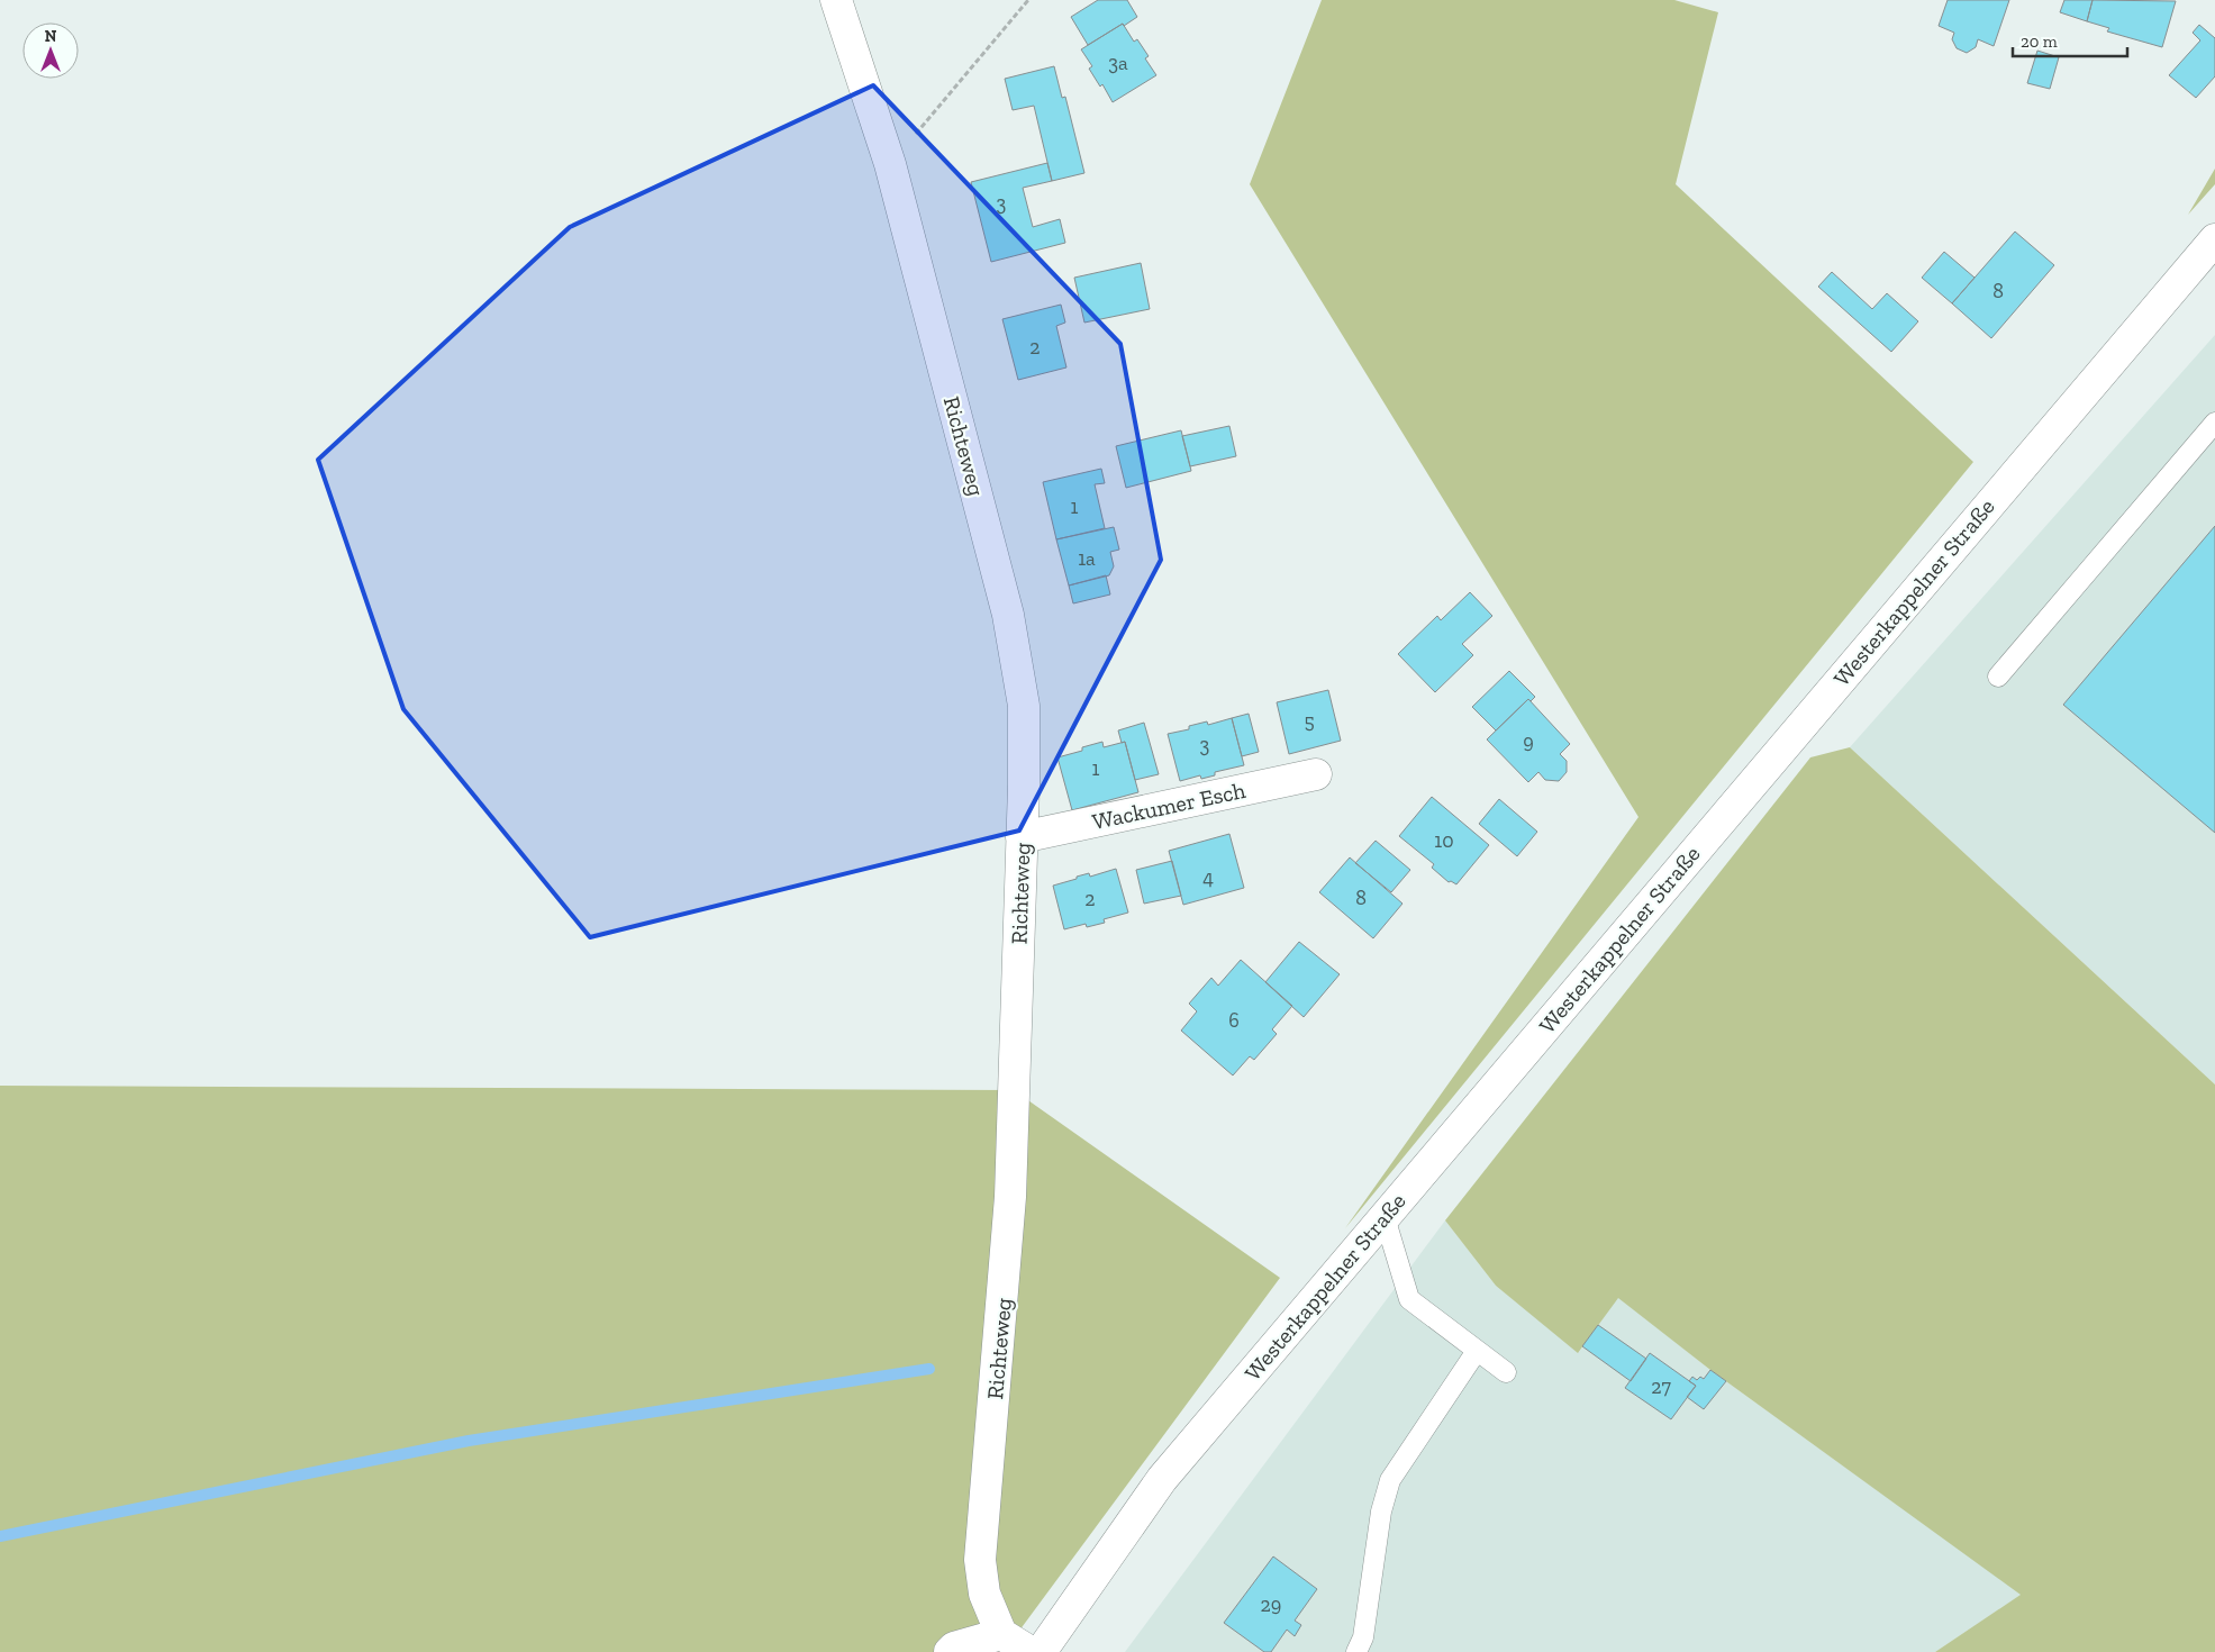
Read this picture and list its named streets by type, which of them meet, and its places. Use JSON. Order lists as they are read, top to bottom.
{
  "streets": {
    "street": ["Richteweg", "Westerkappelner Straße", "Wackumer Esch"]
  },
  "crossings": [
    ["Richteweg", "Wackumer Esch"]
  ],
  "house_numbers": [
    "3a",
    "3",
    "8",
    "2",
    "1",
    "1a",
    "5",
    "9",
    "3",
    "1",
    "10",
    "4",
    "8",
    "2",
    "6",
    "27",
    "29"
  ],
  "scale_bar": "20 m",
  "north": "top"
}
